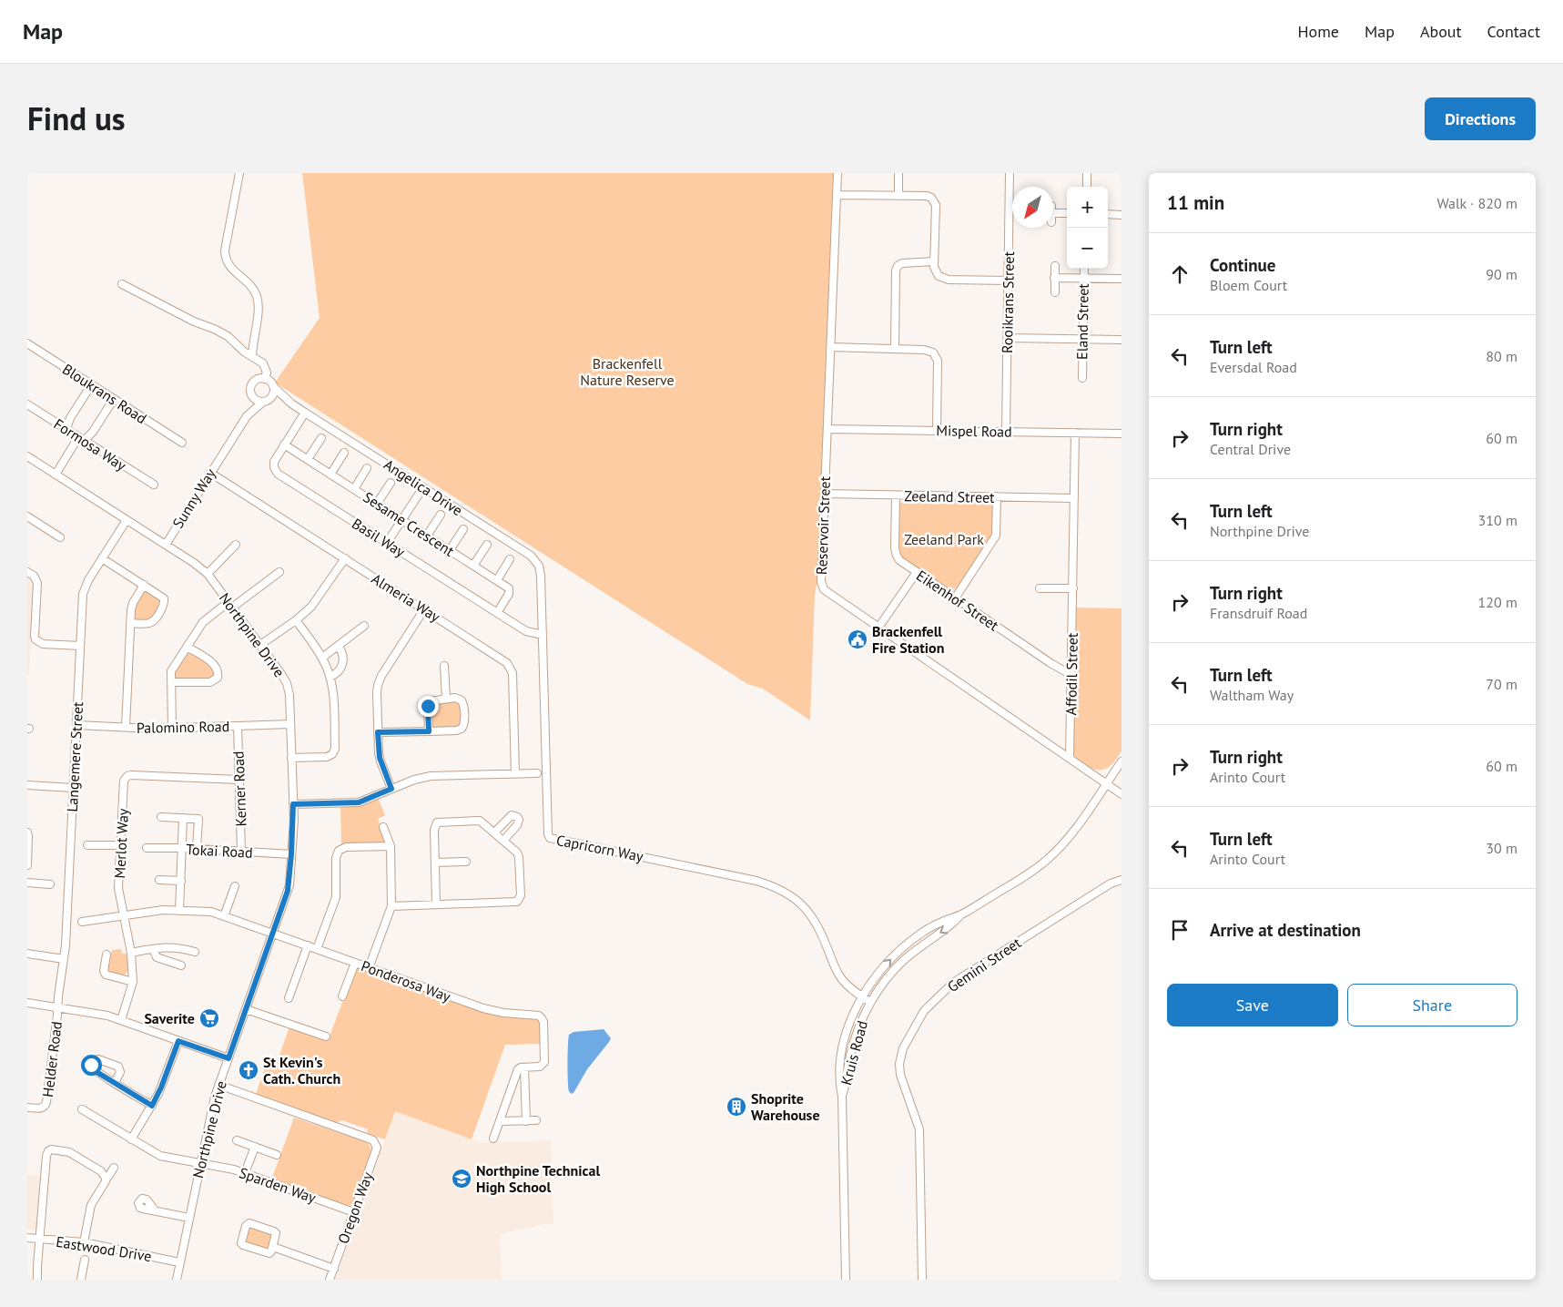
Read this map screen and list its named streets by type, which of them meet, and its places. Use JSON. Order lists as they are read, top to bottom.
{
  "streets": {
    "street": [
      "Rooikrans Street",
      "Eland Street",
      "Bloukrans Road",
      "Mispel Road",
      "Formosa Way",
      "Angelica Drive",
      "Zeeland Street",
      "Sunny Way",
      "Sesame Crescent",
      "Reservoir Street",
      "Basil Way",
      "Almeria Way",
      "Eikenhof Street",
      "Northpine Drive",
      "Affodil Street",
      "Palomino Road",
      "Langemere Street",
      "Kerner Road",
      "Merlot Way",
      "Capricorn Way",
      "Tokai Road",
      "Gemini Street",
      "Ponderosa Way",
      "Kruis Road",
      "Helder Road",
      "Sparden Way",
      "Oregon Way",
      "Eastwood Drive"
    ]
  },
  "crossings": [
    ["Rooikrans Street", "Mispel Road"],
    ["Mispel Road", "Reservoir Street"],
    ["Mispel Road", "Affodil Street"],
    ["Angelica Drive", "Basil Way"],
    ["Angelica Drive", "Capricorn Way"],
    ["Zeeland Street", "Reservoir Street"],
    ["Zeeland Street", "Eikenhof Street"],
    ["Zeeland Street", "Affodil Street"],
    ["Sunny Way", "Almeria Way"],
    ["Sunny Way", "Northpine Drive"],
    ["Sesame Crescent", "Basil Way"],
    ["Reservoir Street", "Affodil Street"],
    ["Reservoir Street", "Kruis Road"],
    ["Basil Way", "Capricorn Way"],
    ["Eikenhof Street", "Affodil Street"],
    ["Northpine Drive", "Palomino Road"],
    ["Northpine Drive", "Langemere Street"],
    ["Northpine Drive", "Tokai Road"],
    ["Northpine Drive", "Ponderosa Way"],
    ["Northpine Drive", "Sparden Way"],
    ["Northpine Drive", "Oregon Way"],
    ["Northpine Drive", "Eastwood Drive"],
    ["Palomino Road", "Langemere Street"],
    ["Palomino Road", "Kerner Road"],
    ["Langemere Street", "Helder Road"],
    ["Kerner Road", "Merlot Way"],
    ["Kerner Road", "Tokai Road"],
    ["Merlot Way", "Ponderosa Way"],
    ["Capricorn Way", "Kruis Road"],
    ["Sparden Way", "Oregon Way"]
  ],
  "parks": ["Brackenfell Nature Reserve", "Zeeland Park"],
  "places": {
    "public building": ["Brackenfell Fire Station"],
    "supermarket": ["Saverite"],
    "church": ["St Kevin's Cath. Church"],
    "building": ["Shoprite Warehouse"],
    "school or university": ["Northpine Technical High School"]
  },
  "north": "bottom left",
  "page": {
    "header": "Map",
    "nav": [
      "Home",
      "Map",
      "About",
      "Contact"
    ],
    "title": "Find us",
    "buttons": [
      "Directions",
      ["Save", "Share"]
    ],
    "heading": ["11 min", "Walk · 820 m"],
    "map_buttons": ["+", "−"],
    "list": [
      ["Continue", "Bloem Court", "90 m"],
      ["Turn left", "Eversdal Road", "80 m"],
      ["Turn right", "Central Drive", "60 m"],
      ["Turn left", "Northpine Drive", "310 m"],
      ["Turn right", "Fransdruif Road", "120 m"],
      ["Turn left", "Waltham Way", "70 m"],
      ["Turn right", "Arinto Court", "60 m"],
      ["Turn left", "Arinto Court", "30 m"],
      "Arrive at destination"
    ]
  }
}
